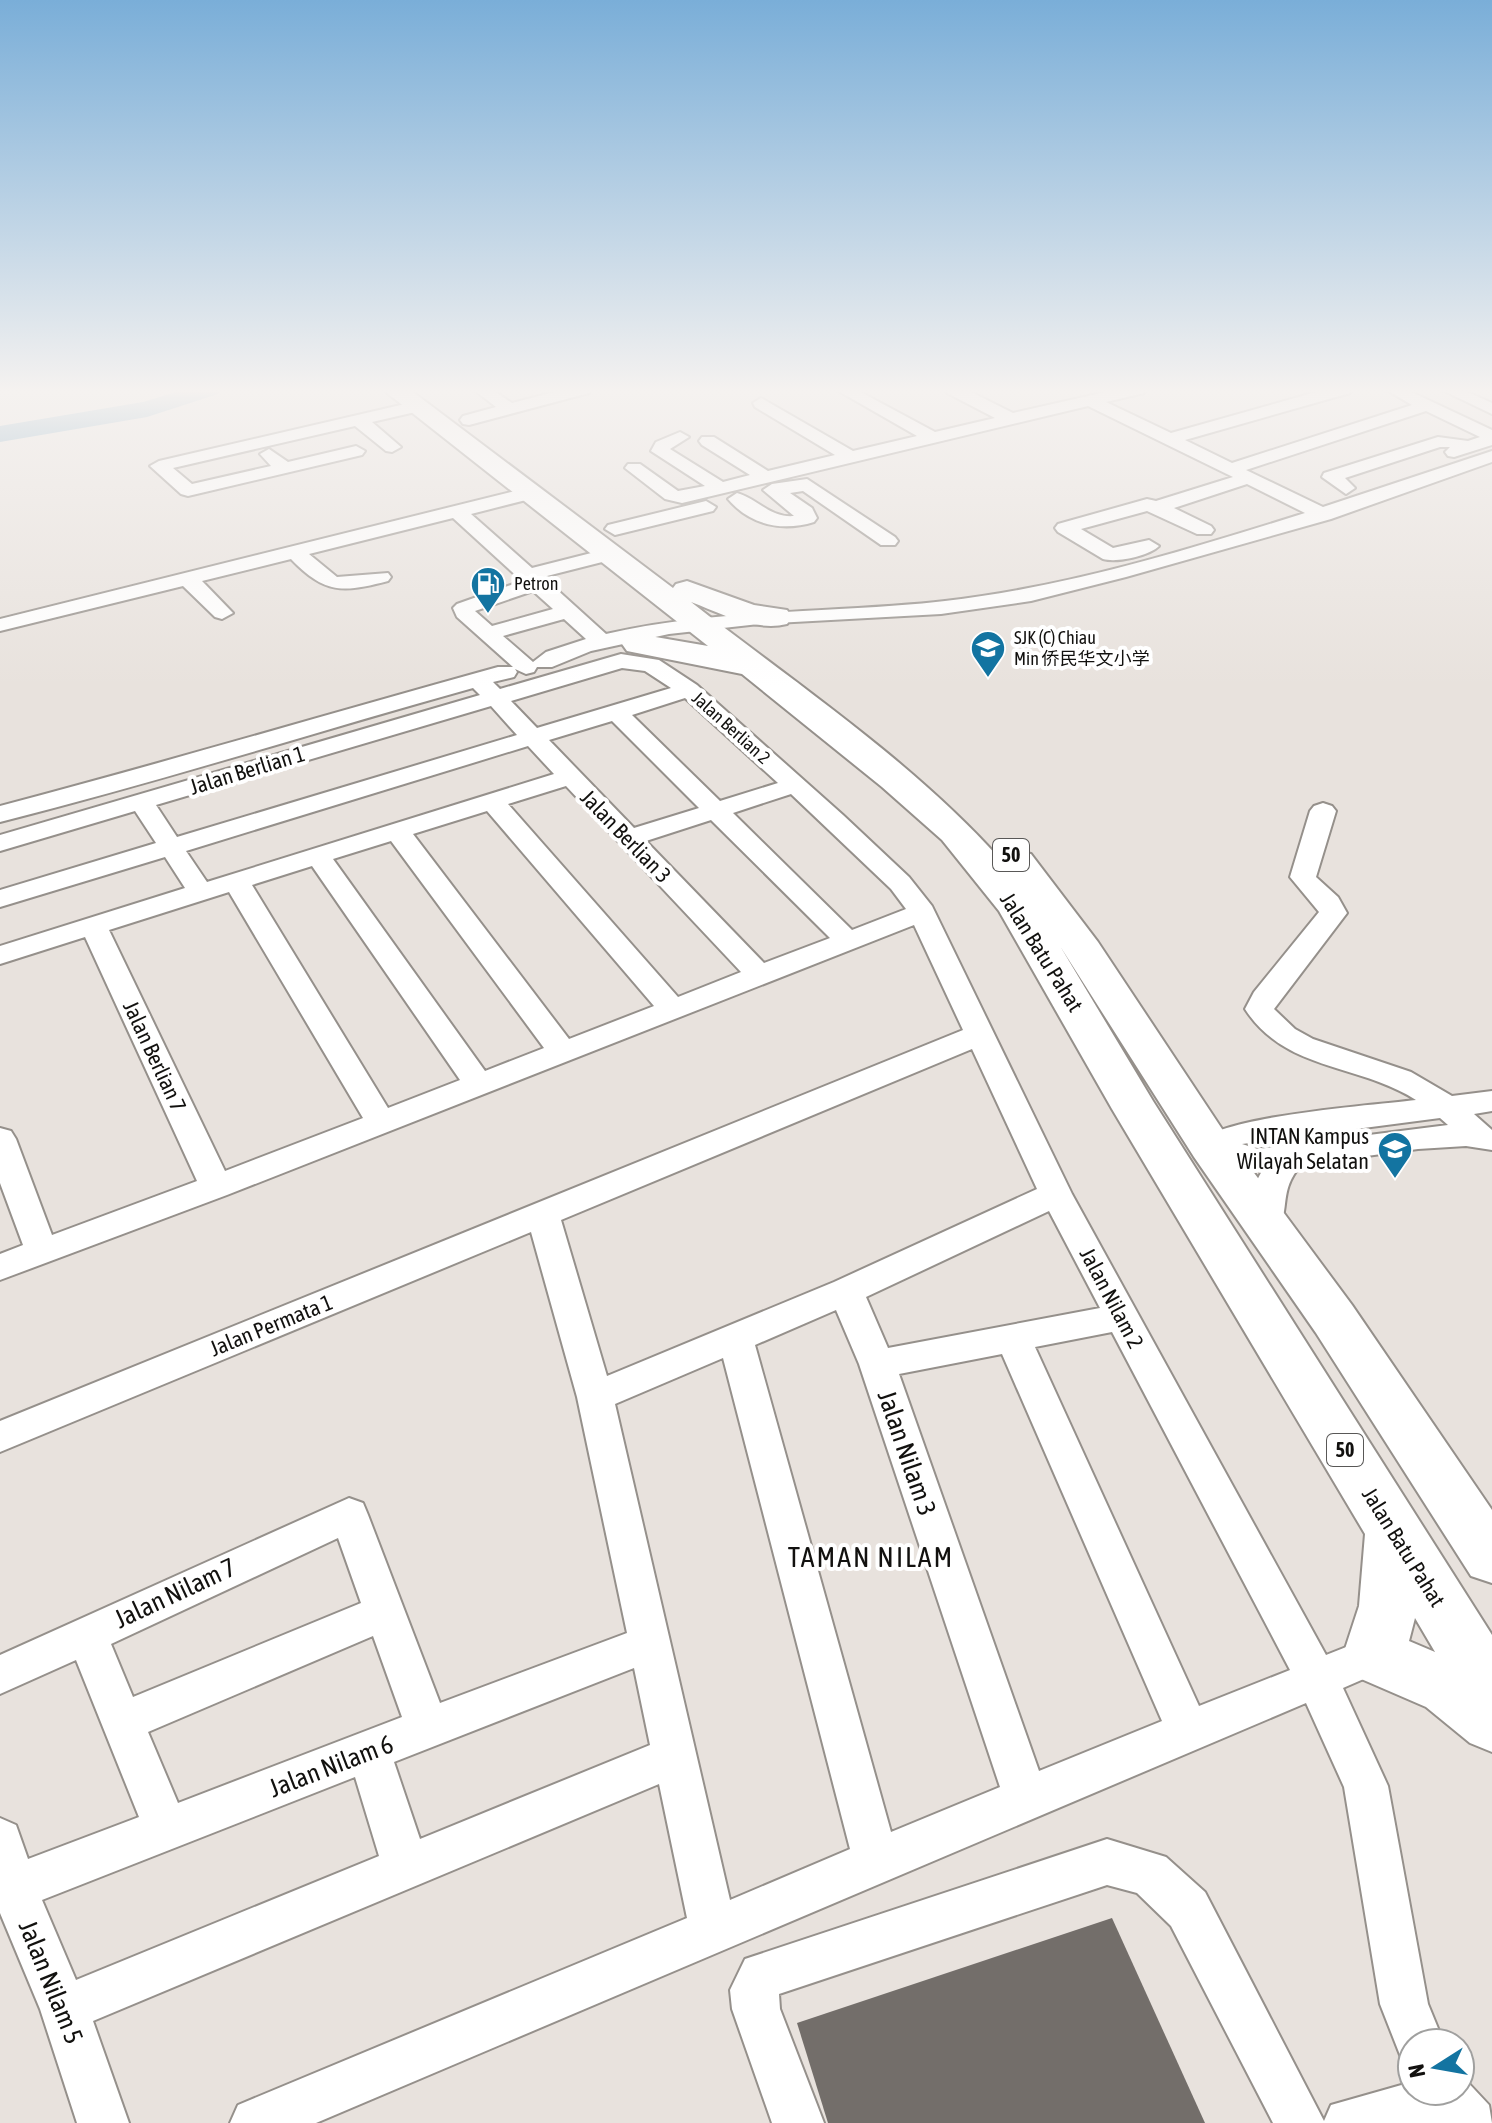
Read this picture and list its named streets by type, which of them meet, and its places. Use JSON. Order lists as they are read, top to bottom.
{
  "streets": {
    "highway": ["50", "Jalan Batu Pahat"],
    "street": [
      "Jalan Berlian 2",
      "Jalan Berlian 1",
      "Jalan Berlian 3",
      "Jalan Berlian 7",
      "Jalan Nilam 2",
      "Jalan Permata 1",
      "Jalan Nilam 3",
      "Jalan Nilam 7",
      "Jalan Nilam 6",
      "Jalan Nilam 5"
    ]
  },
  "crossings": [
    ["Jalan Berlian 2", "Jalan Berlian 1"],
    ["Jalan Berlian 2", "Jalan Berlian 3"],
    ["Jalan Berlian 2", "Jalan Nilam 2"],
    ["Jalan Berlian 1", "Jalan Berlian 3"],
    ["Jalan Nilam 2", "Jalan Permata 1"],
    ["Jalan Nilam 6", "Jalan Nilam 5"]
  ],
  "districts": ["TAMAN NILAM"],
  "places": {
    "fuel station": ["Petron"],
    "school or university": ["SJK (C) Chiau Min 侨民华文小学", "INTAN Kampus Wilayah Selatan"]
  },
  "north": "left"
}
